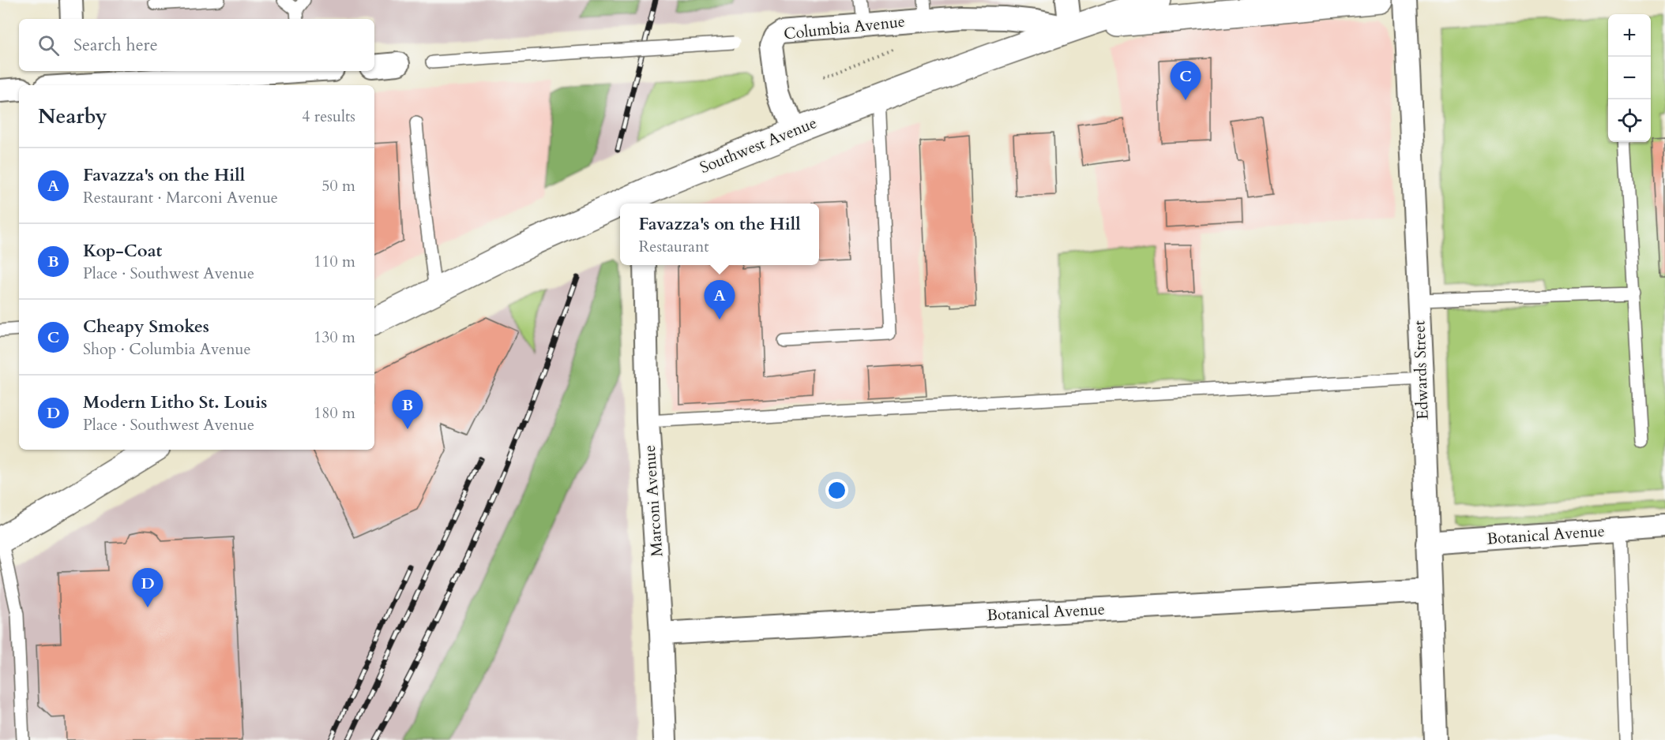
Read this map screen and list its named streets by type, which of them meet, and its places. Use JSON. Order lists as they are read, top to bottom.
{
  "streets": {
    "street": [
      "Columbia Avenue",
      "Southwest Avenue",
      "Edwards Street",
      "Marconi Avenue",
      "Botanical Avenue"
    ]
  },
  "crossings": [
    ["Columbia Avenue", "Southwest Avenue"],
    ["Edwards Street", "Botanical Avenue"],
    ["Marconi Avenue", "Botanical Avenue"]
  ],
  "page": {
    "map_buttons": ["+", "−"],
    "search": "Search here",
    "pins": [
      "C",
      "A",
      "B",
      "D"
    ],
    "heading": ["Nearby", "4 results"],
    "list": [
      {
        "mark": "A",
        "name": "Favazza's on the Hill",
        "note": "Restaurant · Marconi Avenue",
        "value": "50 m"
      },
      {
        "mark": "B",
        "name": "Kop-Coat",
        "note": "Place · Southwest Avenue",
        "value": "110 m"
      },
      {
        "mark": "C",
        "name": "Cheapy Smokes",
        "note": "Shop · Columbia Avenue",
        "value": "130 m"
      },
      {
        "mark": "D",
        "name": "Modern Litho St. Louis",
        "note": "Place · Southwest Avenue",
        "value": "180 m"
      }
    ],
    "popup": ["Favazza's on the Hill", "Restaurant"]
  }
}
